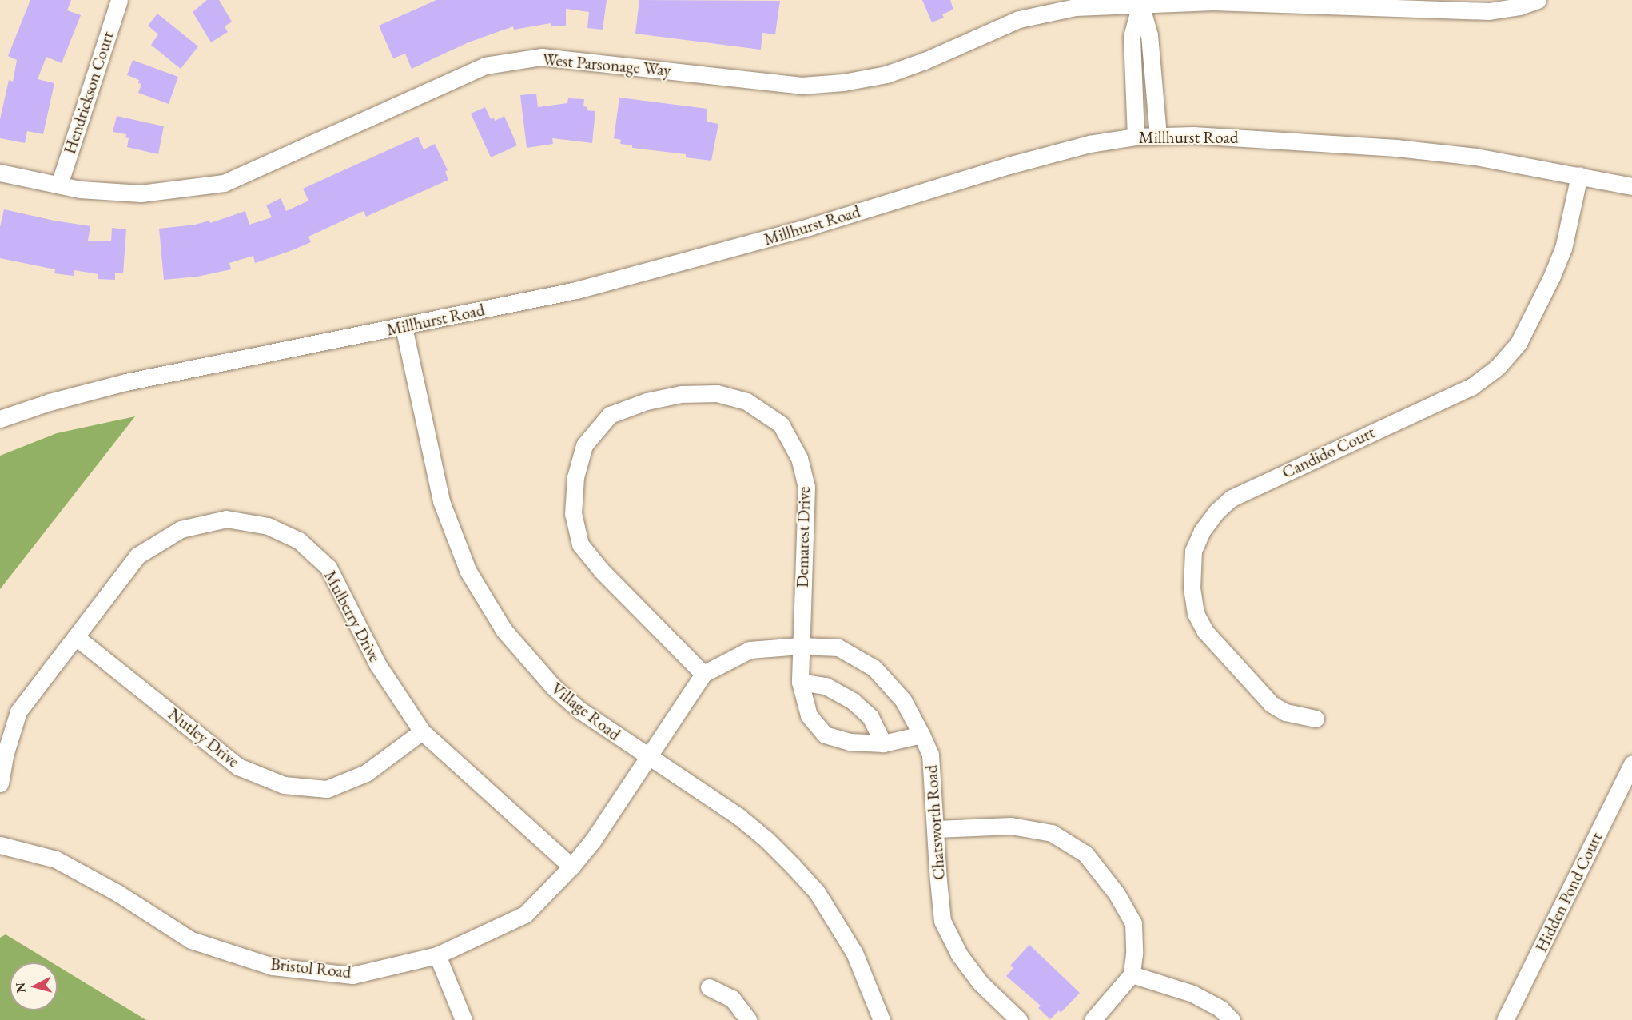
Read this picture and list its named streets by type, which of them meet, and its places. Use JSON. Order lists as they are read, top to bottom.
{
  "streets": {
    "street": [
      "West Parsonage Way",
      "Hendrickson Court",
      "Millhurst Road",
      "Candido Court",
      "Demarest Drive",
      "Mulberry Drive",
      "Village Road",
      "Nutley Drive",
      "Chatsworth Road",
      "Hidden Pond Court",
      "Bristol Road"
    ]
  },
  "crossings": [
    ["West Parsonage Way", "Hendrickson Court"],
    ["Millhurst Road", "Candido Court"],
    ["Millhurst Road", "Village Road"],
    ["Demarest Drive", "Chatsworth Road"],
    ["Mulberry Drive", "Nutley Drive"],
    ["Mulberry Drive", "Bristol Road"],
    ["Village Road", "Chatsworth Road"],
    ["Village Road", "Bristol Road"],
    ["Chatsworth Road", "Bristol Road"]
  ],
  "north": "left"
}
